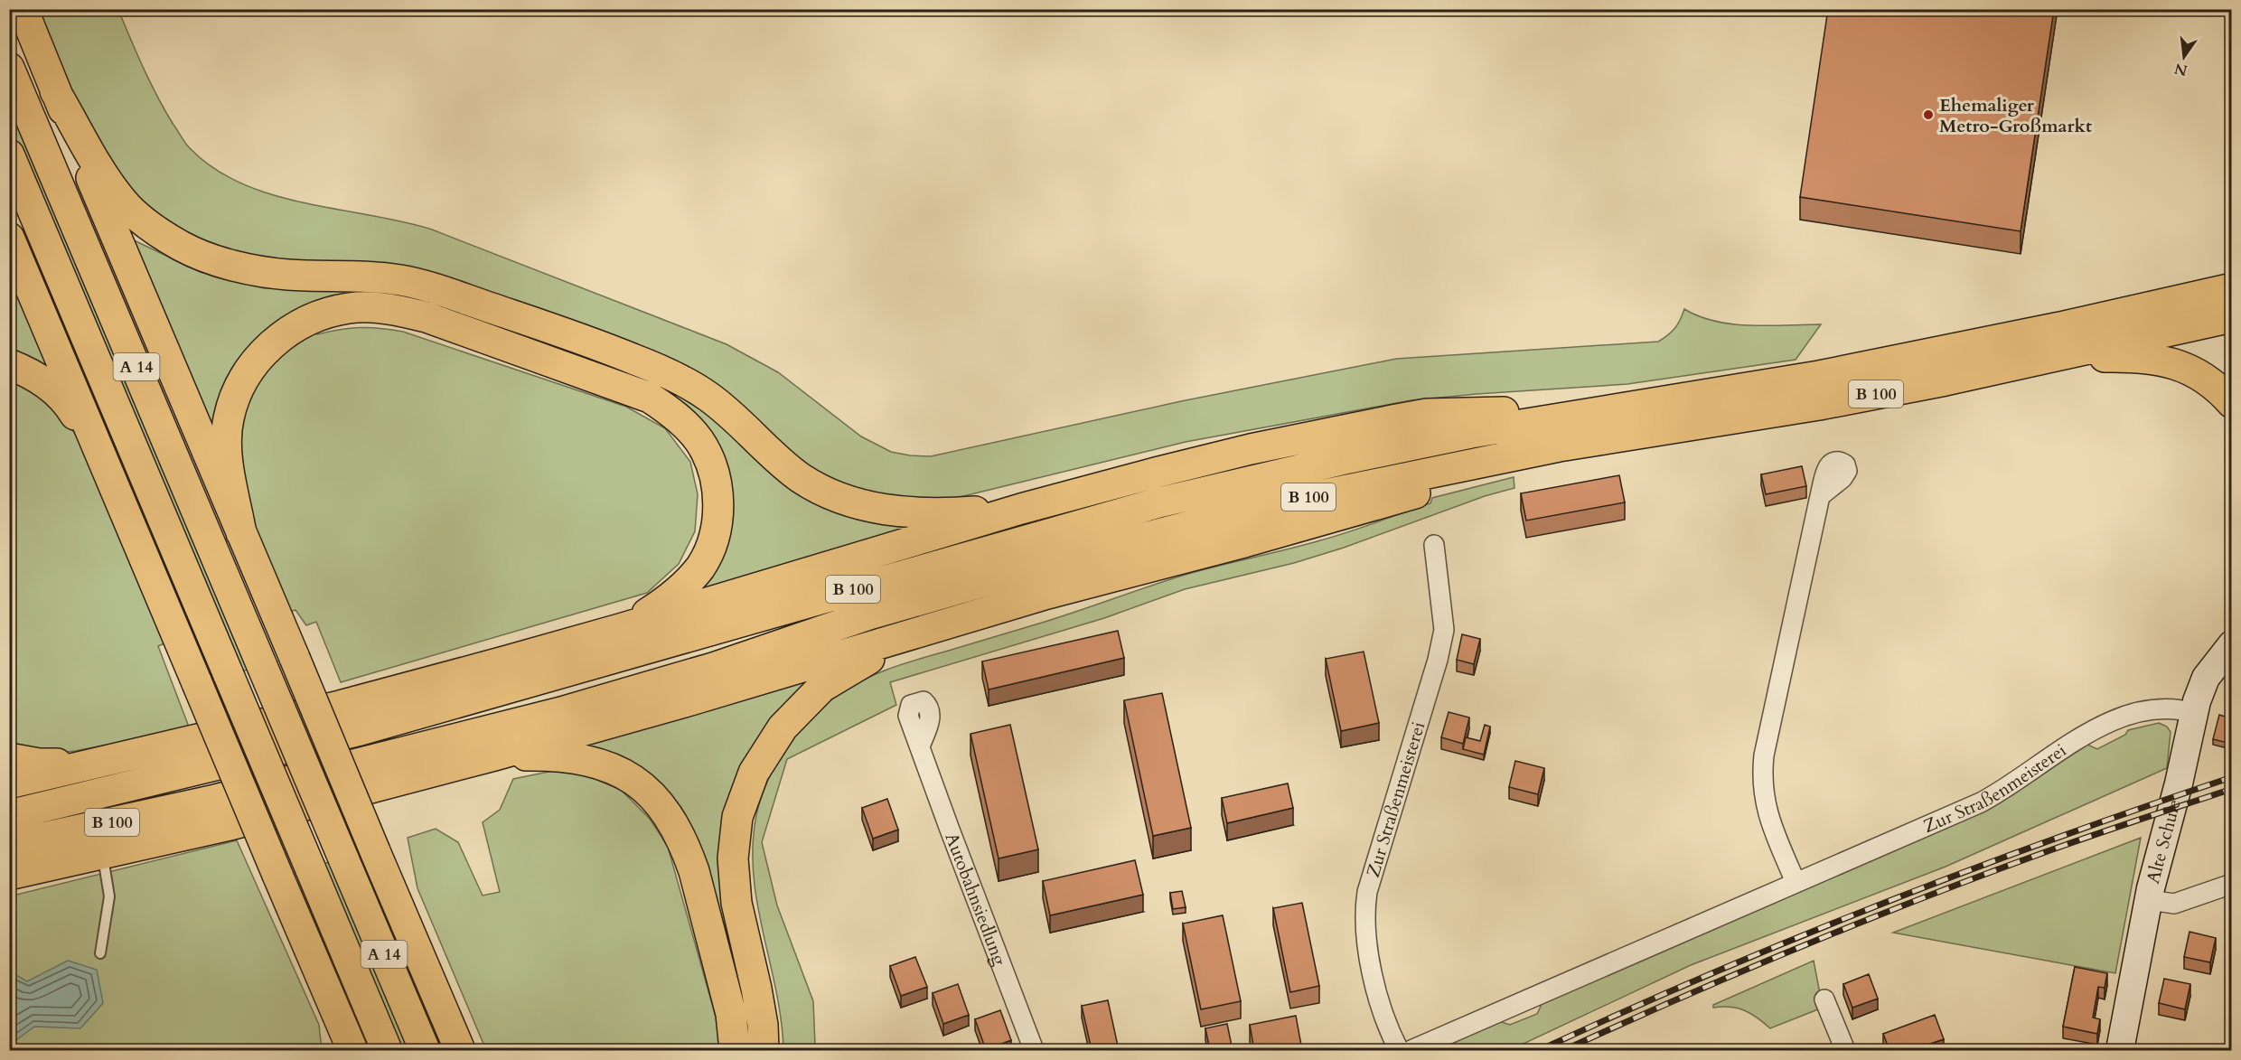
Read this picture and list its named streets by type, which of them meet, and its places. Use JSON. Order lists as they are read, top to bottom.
{
  "streets": {
    "highway": ["A 14", "B 100"],
    "street": ["Zur Straßenmeisterei", "Alte Schule", "Autobahnsiedlung"]
  },
  "crossings": [
    ["Zur Straßenmeisterei", "Alte Schule"]
  ],
  "places": ["Ehemaliger Metro-Großmarkt"],
  "north": "bottom"
}
